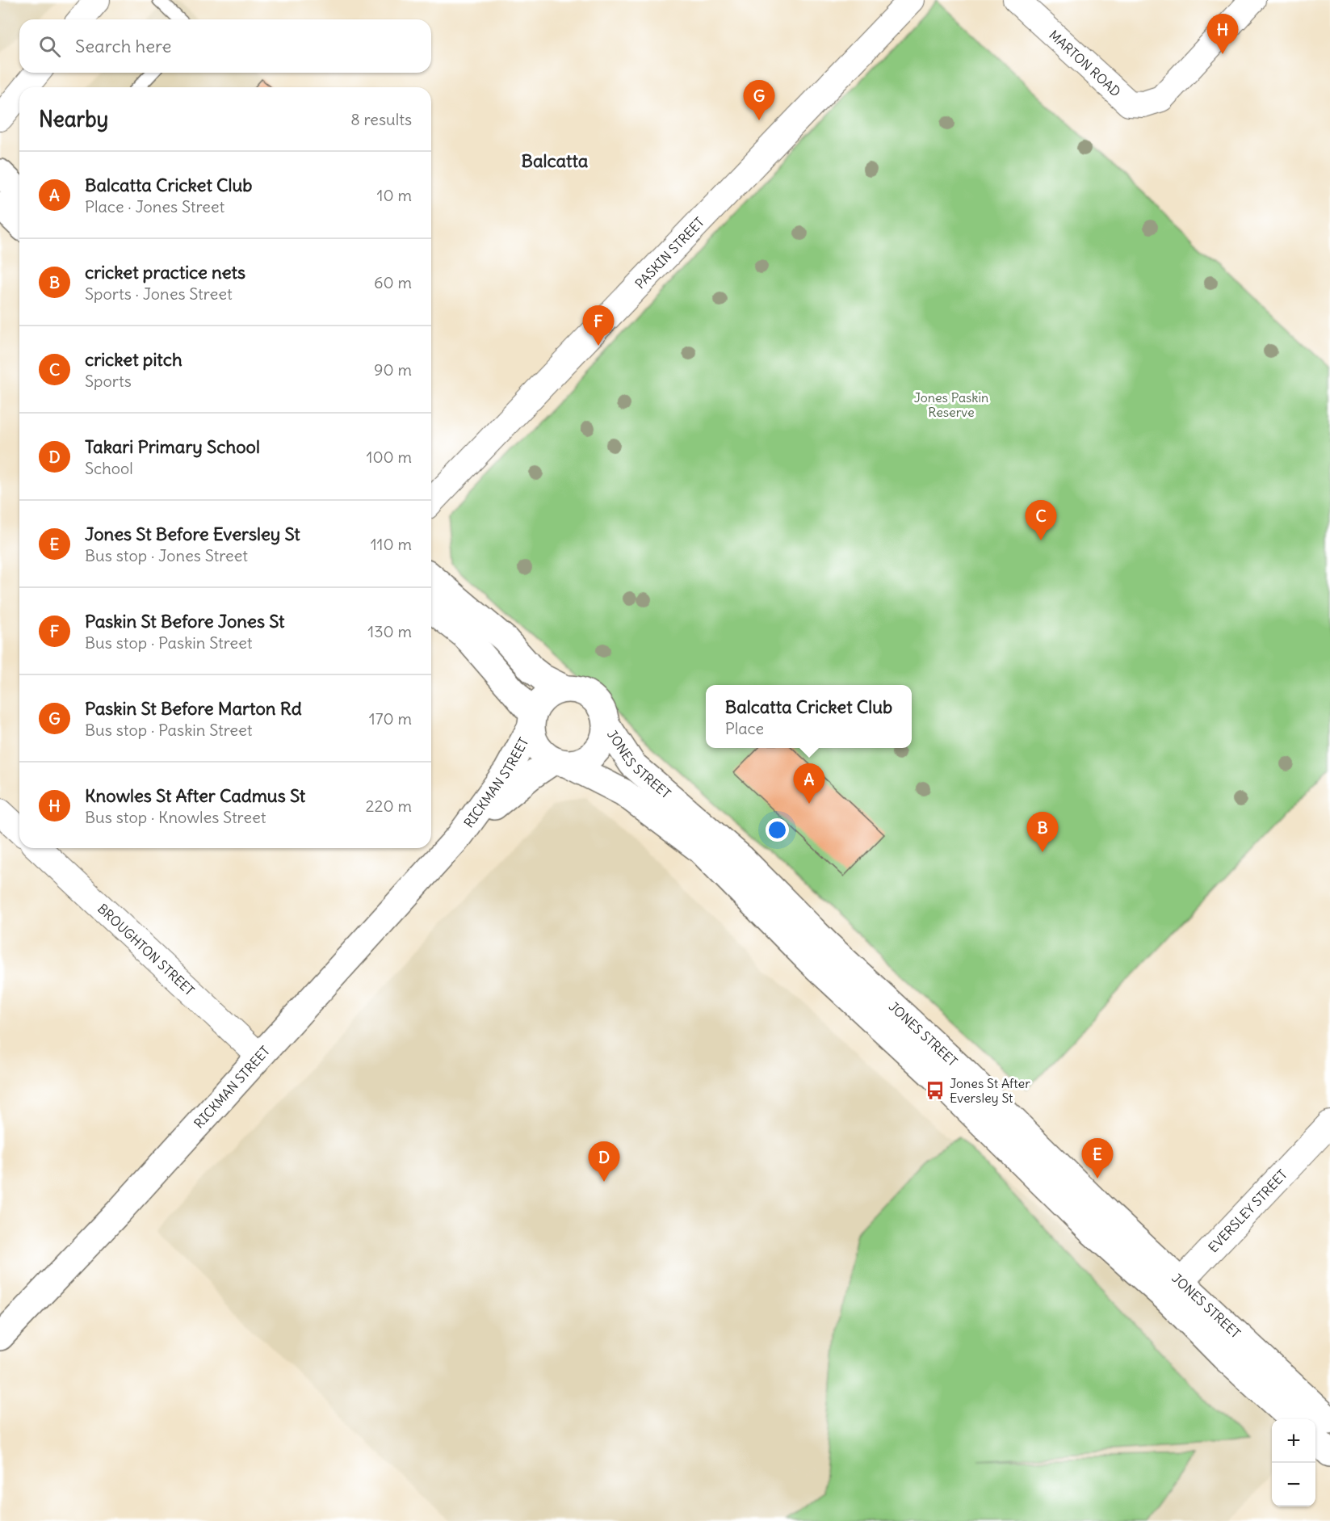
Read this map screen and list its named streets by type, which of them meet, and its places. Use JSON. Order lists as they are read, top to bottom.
{
  "streets": {
    "street": [
      "MARTON ROAD",
      "PASKIN STREET",
      "JONES STREET",
      "RICKMAN STREET",
      "BROUGHTON STREET",
      "EVERSLEY STREET"
    ]
  },
  "crossings": [
    ["JONES STREET", "RICKMAN STREET"],
    ["JONES STREET", "EVERSLEY STREET"],
    ["RICKMAN STREET", "BROUGHTON STREET"]
  ],
  "districts": ["Balcatta"],
  "parks": ["Jones Paskin Reserve"],
  "places": {
    "bus stop": ["Jones St After Eversley St"]
  },
  "page": {
    "pins": [
      "H",
      "G",
      "F",
      "C",
      "A",
      "B",
      "E",
      "D"
    ],
    "search": "Search here",
    "heading": ["Nearby", "8 results"],
    "list": [
      {
        "mark": "A",
        "name": "Balcatta Cricket Club",
        "note": "Place · Jones Street",
        "value": "10 m"
      },
      {
        "mark": "B",
        "name": "cricket practice nets",
        "note": "Sports · Jones Street",
        "value": "60 m"
      },
      {
        "mark": "C",
        "name": "cricket pitch",
        "note": "Sports",
        "value": "90 m"
      },
      {
        "mark": "D",
        "name": "Takari Primary School",
        "note": "School",
        "value": "100 m"
      },
      {
        "mark": "E",
        "name": "Jones St Before Eversley St",
        "note": "Bus stop · Jones Street",
        "value": "110 m"
      },
      {
        "mark": "F",
        "name": "Paskin St Before Jones St",
        "note": "Bus stop · Paskin Street",
        "value": "130 m"
      },
      {
        "mark": "G",
        "name": "Paskin St Before Marton Rd",
        "note": "Bus stop · Paskin Street",
        "value": "170 m"
      },
      {
        "mark": "H",
        "name": "Knowles St After Cadmus St",
        "note": "Bus stop · Knowles Street",
        "value": "220 m"
      }
    ],
    "popup": ["Balcatta Cricket Club", "Place"],
    "map_buttons": ["+", "−"]
  }
}
